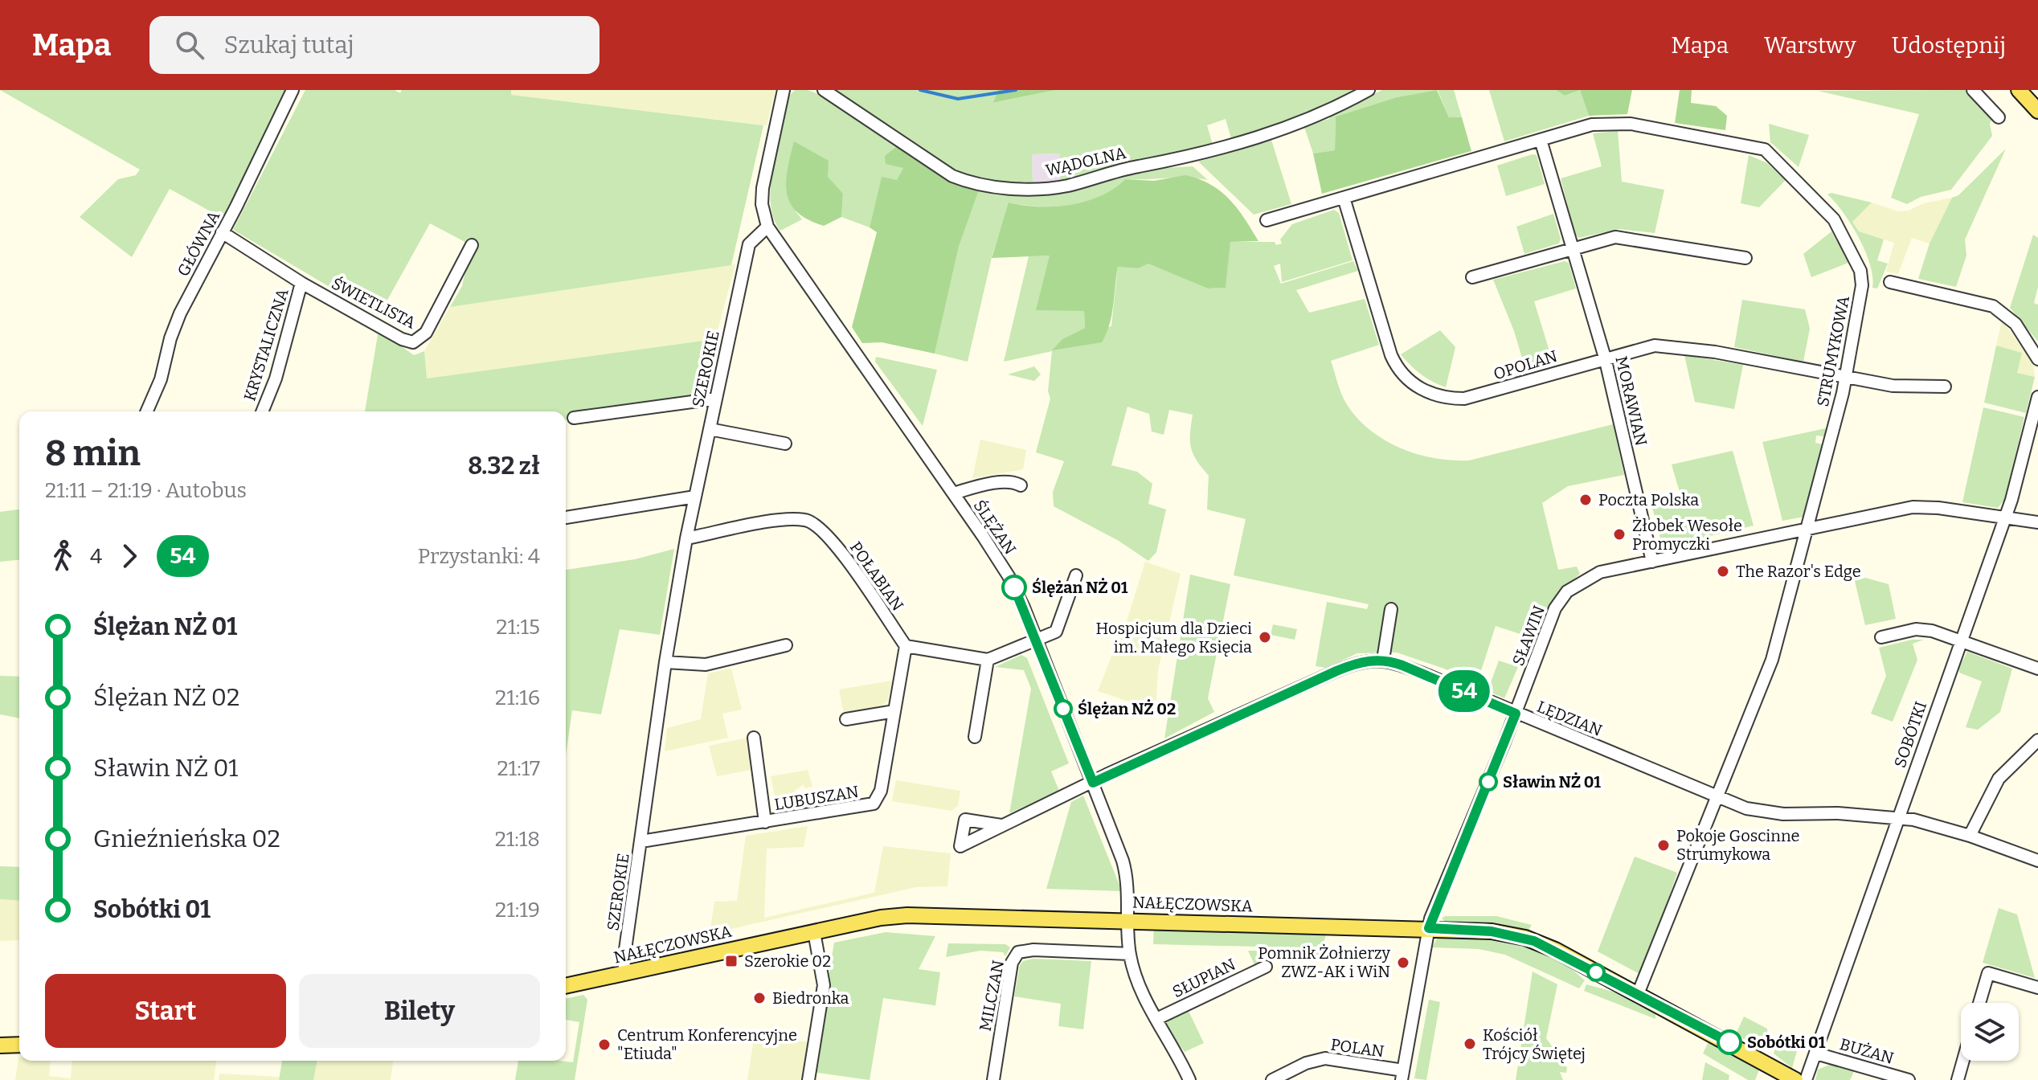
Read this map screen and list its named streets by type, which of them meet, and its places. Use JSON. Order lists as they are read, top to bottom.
{
  "streets": {
    "main road": ["NAŁĘCZOWSKA"],
    "street": [
      "WĄDOLNA",
      "GŁÓWNA",
      "ŚWIETLISTA",
      "KRYSTALICZNA",
      "STRUMYKOWA",
      "OPOLAN",
      "SZEROKIE",
      "MORAWIAN",
      "ŚLĘŻAN",
      "POŁABIAN",
      "SŁAWIN",
      "LĘDZIAN",
      "SOBÓTKI",
      "LUBUSZAN",
      "SŁUPIAN",
      "MILCZAN",
      "POLAN",
      "BUŻAN"
    ]
  },
  "crossings": [
    ["GŁÓWNA", "ŚWIETLISTA"],
    ["ŚWIETLISTA", "KRYSTALICZNA"],
    ["STRUMYKOWA", "OPOLAN"],
    ["STRUMYKOWA", "MORAWIAN"],
    ["STRUMYKOWA", "SŁAWIN"],
    ["STRUMYKOWA", "LĘDZIAN"],
    ["STRUMYKOWA", "NAŁĘCZOWSKA"],
    ["OPOLAN", "MORAWIAN"],
    ["SZEROKIE", "ŚLĘŻAN"],
    ["SZEROKIE", "POŁABIAN"],
    ["SZEROKIE", "LUBUSZAN"],
    ["SZEROKIE", "NAŁĘCZOWSKA"],
    ["MORAWIAN", "SŁAWIN"],
    ["ŚLĘŻAN", "LĘDZIAN"],
    ["ŚLĘŻAN", "NAŁĘCZOWSKA"],
    ["POŁABIAN", "LUBUSZAN"],
    ["SŁAWIN", "LĘDZIAN"],
    ["SŁAWIN", "SOBÓTKI"],
    ["SŁAWIN", "NAŁĘCZOWSKA"],
    ["SŁAWIN", "POLAN"],
    ["LĘDZIAN", "SOBÓTKI"],
    ["SOBÓTKI", "BUŻAN"]
  ],
  "places": {
    "other": [
      "Poczta Polska",
      "Żłobek Wesołe Promyczki",
      "The Razor's Edge",
      "Ślężan NŻ 01",
      "Hospicjum dla Dzieci im. Małego Księcia",
      "Ślężan NŻ 02",
      "Sławin NŻ 01",
      "Pokoje Goscinne Strumykowa",
      "Pomnik Żołnierzy ZWZ-AK i WiN",
      "Biedronka",
      "Sobótki 01",
      "Kościół Trójcy Świętej",
      "Centrum Konferencyjne \"Etiuda\""
    ],
    "transit": ["Szerokie 02"]
  },
  "lines": ["bus line 54"],
  "page": {
    "header": "Mapa",
    "search": "Szukaj tutaj",
    "nav": ["Mapa", "Warstwy", "Udostępnij"],
    "on_map": "54",
    "heading": ["8 min", "21:11 – 21:19 · Autobus", "8.32 zł"],
    "legs": ["4", "54", "Przystanki: 4"],
    "list": [
      {
        "name": "Ślężan NŻ 01",
        "value": "21:15"
      },
      {
        "name": "Ślężan NŻ 02",
        "value": "21:16"
      },
      {
        "name": "Sławin NŻ 01",
        "value": "21:17"
      },
      {
        "name": "Gnieźnieńska 02",
        "value": "21:18"
      },
      {
        "name": "Sobótki 01",
        "value": "21:19"
      }
    ],
    "buttons": ["Start", "Bilety"]
  }
}
